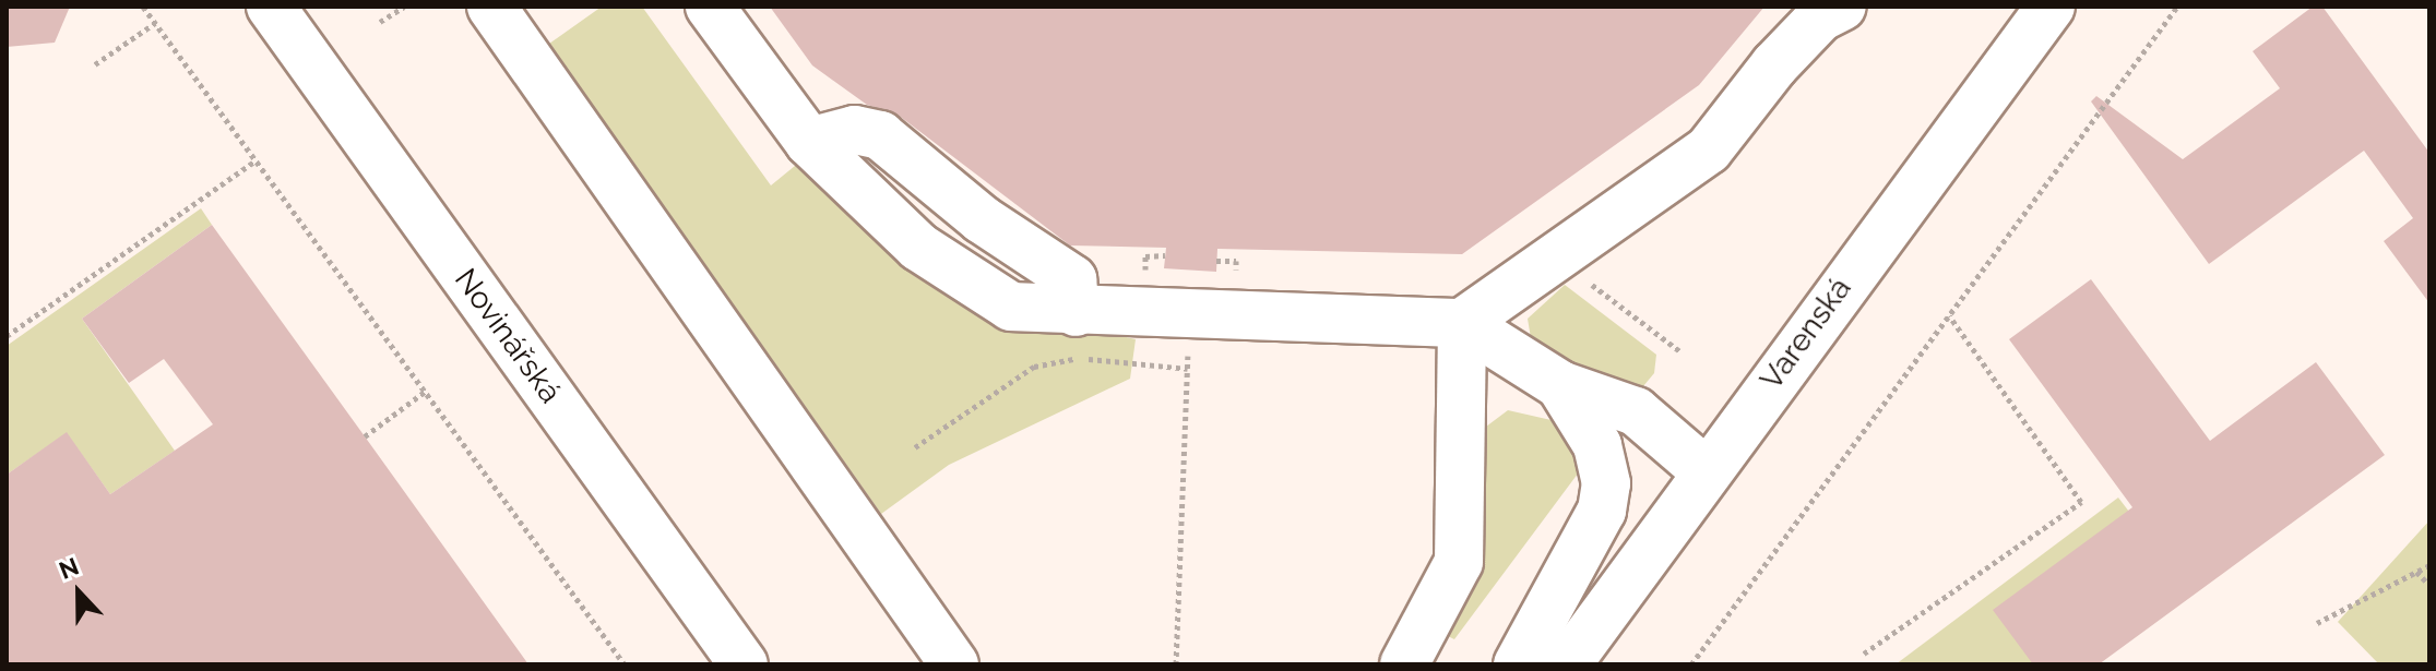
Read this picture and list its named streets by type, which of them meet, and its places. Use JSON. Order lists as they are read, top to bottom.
{
  "streets": {
    "street": ["Varenská", "Novinářská"]
  },
  "north": "top"
}
